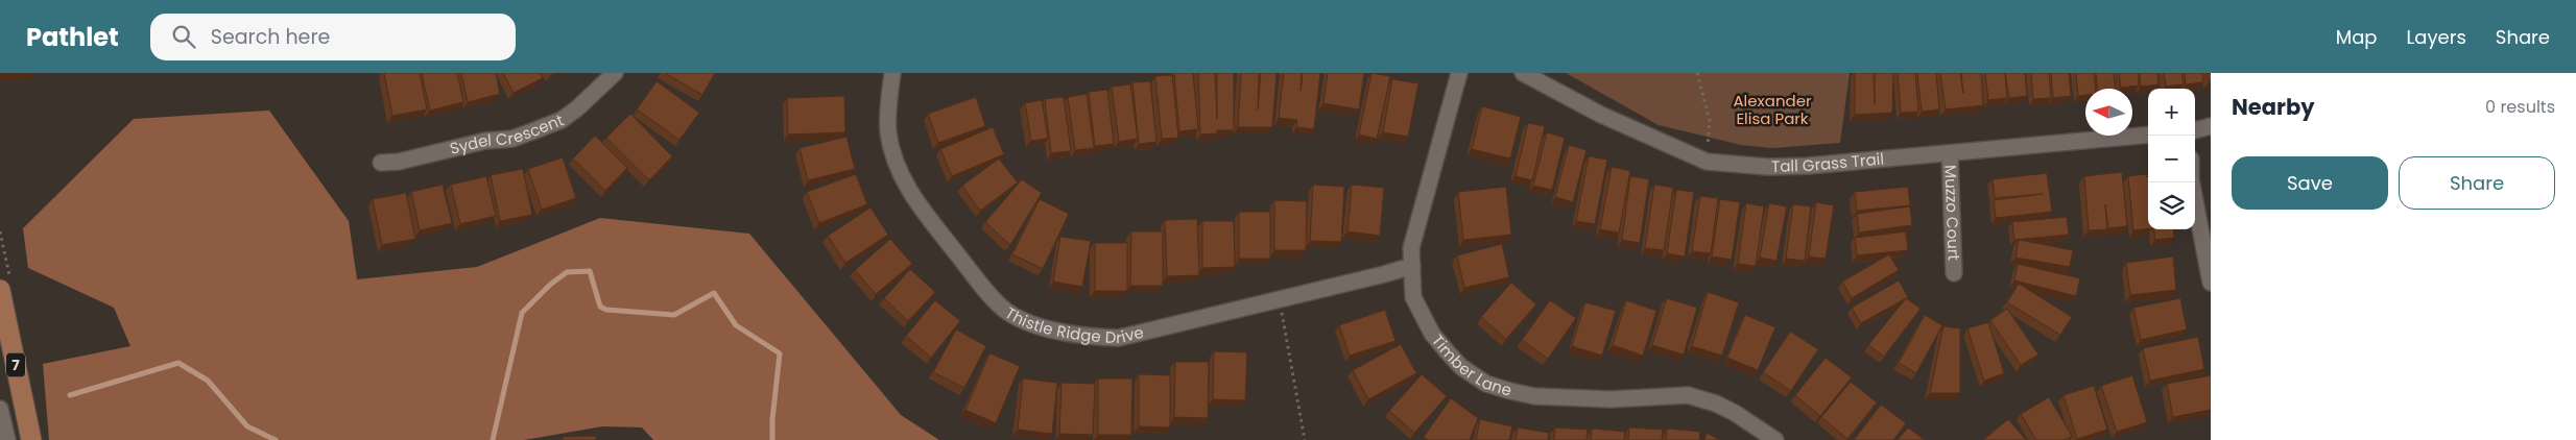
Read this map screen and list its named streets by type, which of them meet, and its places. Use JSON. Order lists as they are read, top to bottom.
{
  "streets": {
    "main road": ["7"],
    "street": [
      "Sydel Crescent",
      "Tall Grass Trail",
      "Muzzo Court",
      "Thistle Ridge Drive",
      "Timber Lane"
    ]
  },
  "crossings": [
    ["Tall Grass Trail", "Muzzo Court"],
    ["Thistle Ridge Drive", "Timber Lane"]
  ],
  "parks": ["Alexander Elisa Park"],
  "north": "left",
  "page": {
    "header": "Pathlet",
    "search": "Search here",
    "nav": ["Map", "Layers", "Share"],
    "heading": ["Nearby", "0 results"],
    "map_buttons": ["+", "−"],
    "buttons": ["Save", "Share"]
  }
}
